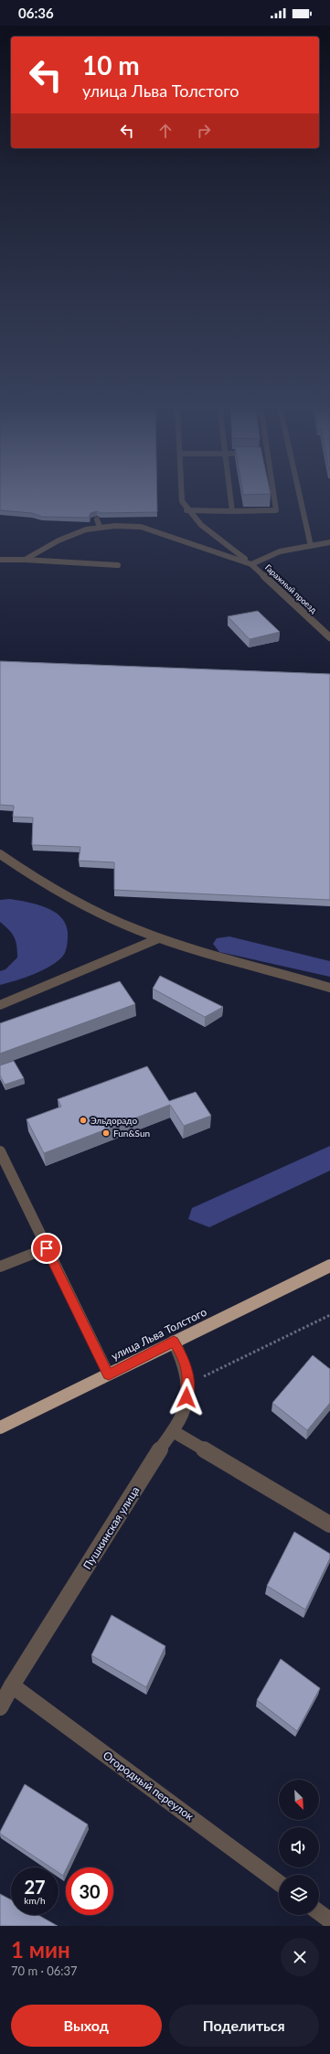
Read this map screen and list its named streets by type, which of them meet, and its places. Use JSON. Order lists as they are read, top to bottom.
{
  "streets": {
    "highway": ["улица Льва Толстого"],
    "street": ["Гаражный проезд", "Пушкинская улица", "Огородный переулок"]
  },
  "crossings": [
    ["улица Льва Толстого", "Пушкинская улица"],
    ["Пушкинская улица", "Огородный переулок"]
  ],
  "places": ["Эльдорадо", "Fun&Sun"],
  "north": "bottom right",
  "page": {
    "status": "06:36",
    "turn": ["10 m", "улица Льва Толстого"],
    "speed": "27 km/h",
    "limit": "30",
    "heading": ["1 мин", "70 m · 06:37"],
    "buttons": ["Выход", "Поделиться"]
  }
}
